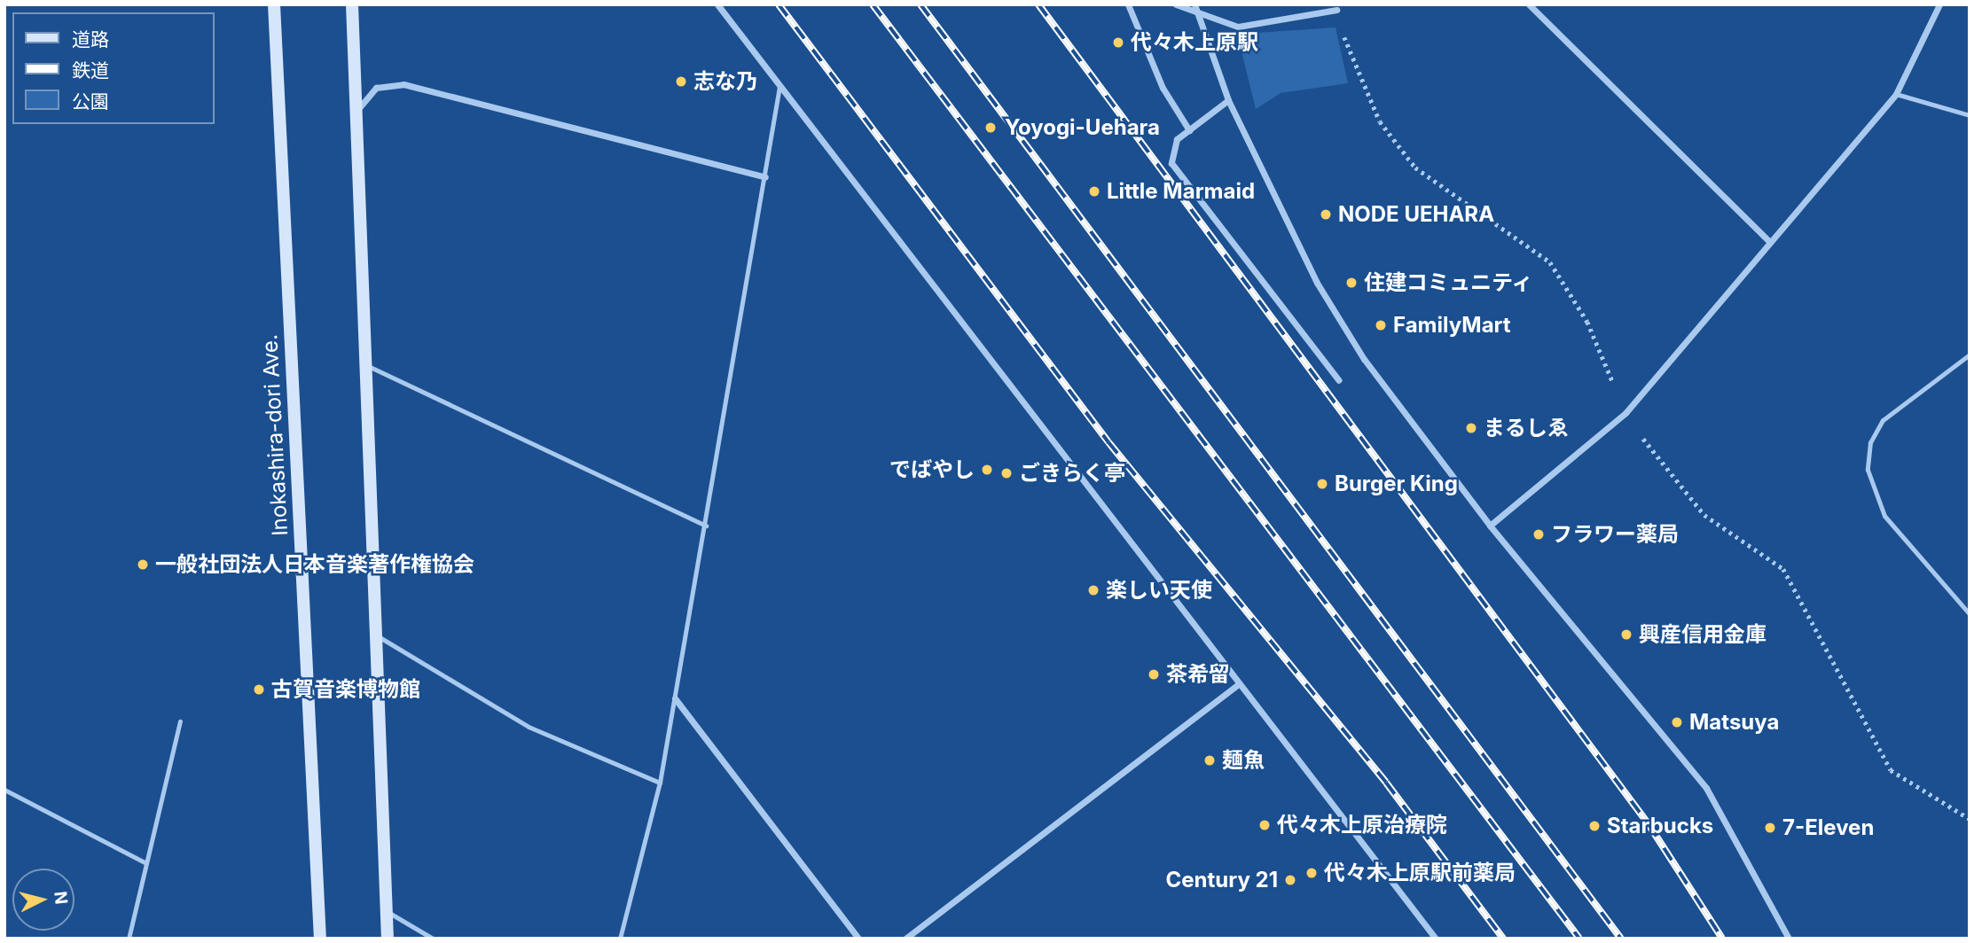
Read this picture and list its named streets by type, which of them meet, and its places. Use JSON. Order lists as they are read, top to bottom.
{
  "streets": {
    "main road": ["Inokashira-dori Ave."]
  },
  "places": [
    "代々木上原駅",
    "志な乃",
    "Yoyogi-Uehara",
    "Little Marmaid",
    "NODE UEHARA",
    "住建コミュニティ",
    "FamilyMart",
    "まるしゑ",
    "でばやし",
    "ごきらく亭",
    "Burger King",
    "フラワー薬局",
    "一般社団法人日本音楽著作権協会",
    "楽しい天使",
    "興産信用金庫",
    "茶希留",
    "古賀音楽博物館",
    "Matsuya",
    "麺魚",
    "代々木上原治療院",
    "Starbucks",
    "7-Eleven",
    "代々木上原駅前薬局",
    "Century 21"
  ],
  "legend": ["道路", "鉄道", "公園"],
  "north": "right"
}
